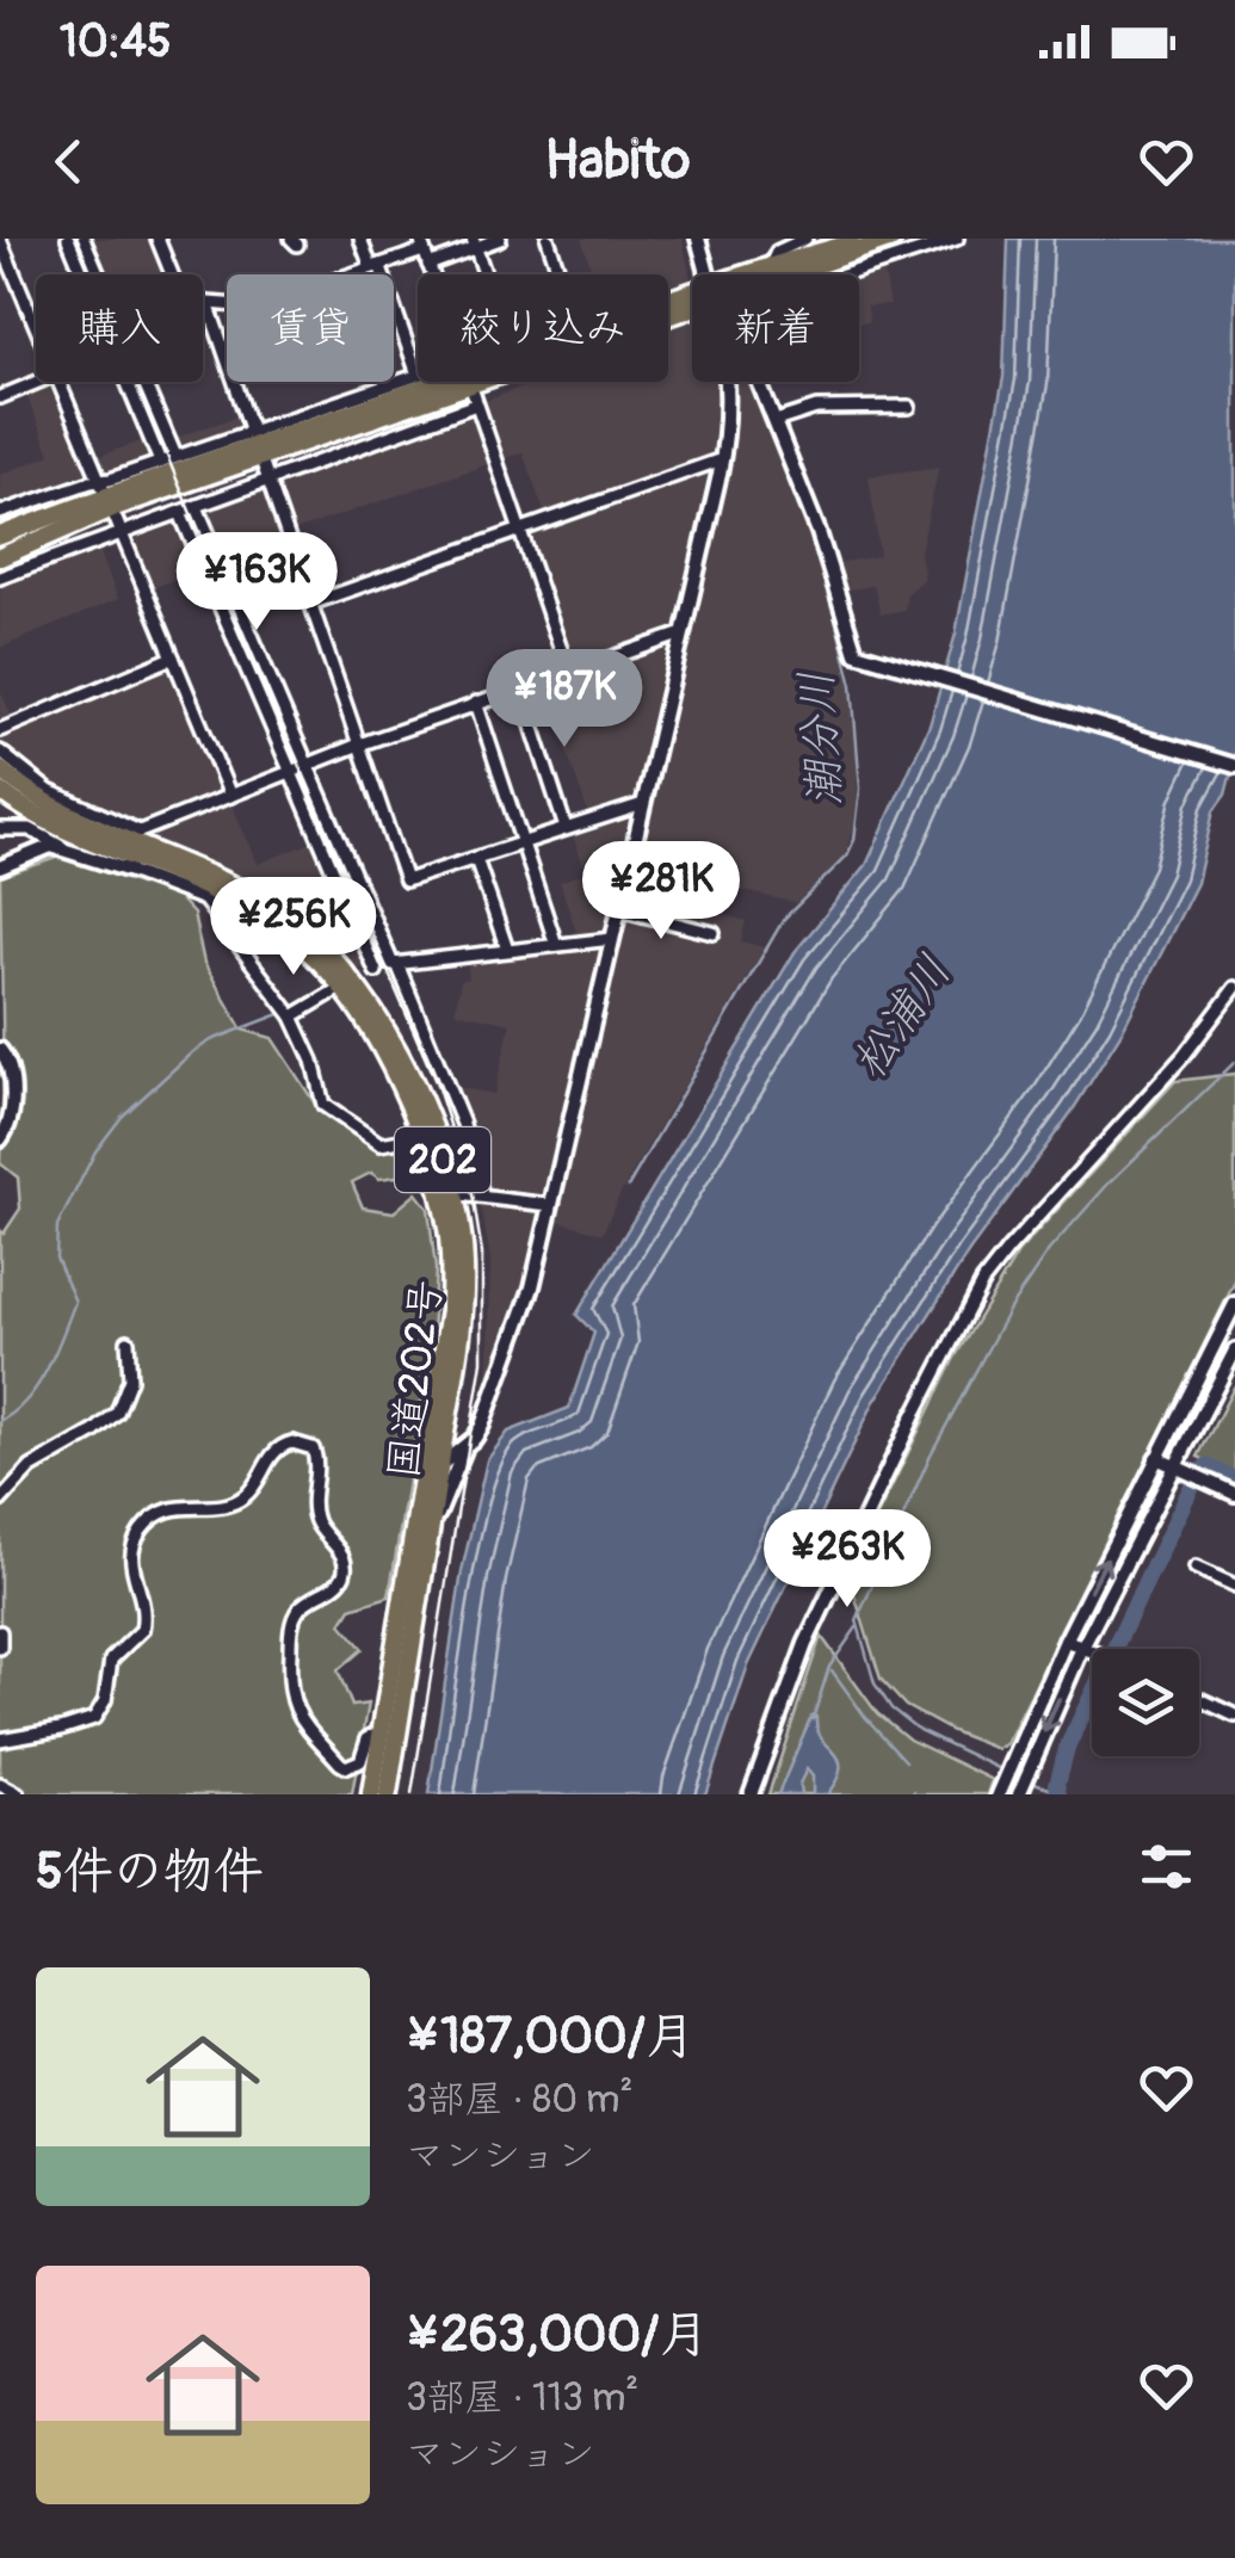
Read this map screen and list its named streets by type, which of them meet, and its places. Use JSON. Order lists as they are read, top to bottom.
{
  "streets": {
    "highway": ["202", "国道202号"]
  },
  "water": ["潮分川", "松浦川"],
  "page": {
    "status": "10:45",
    "header": "Habito",
    "chip": [
      "購入",
      "賃貸",
      "絞り込み",
      "新着"
    ],
    "price": [
      "¥163K",
      "¥187K",
      "¥281K",
      "¥256K",
      "¥263K"
    ],
    "heading": "5件の物件",
    "list": [
      {
        "name": "¥187,000/月",
        "note": "3部屋 · 80 m² · マンション"
      },
      {
        "name": "¥263,000/月",
        "note": "3部屋 · 113 m² · マンション"
      }
    ]
  }
}
